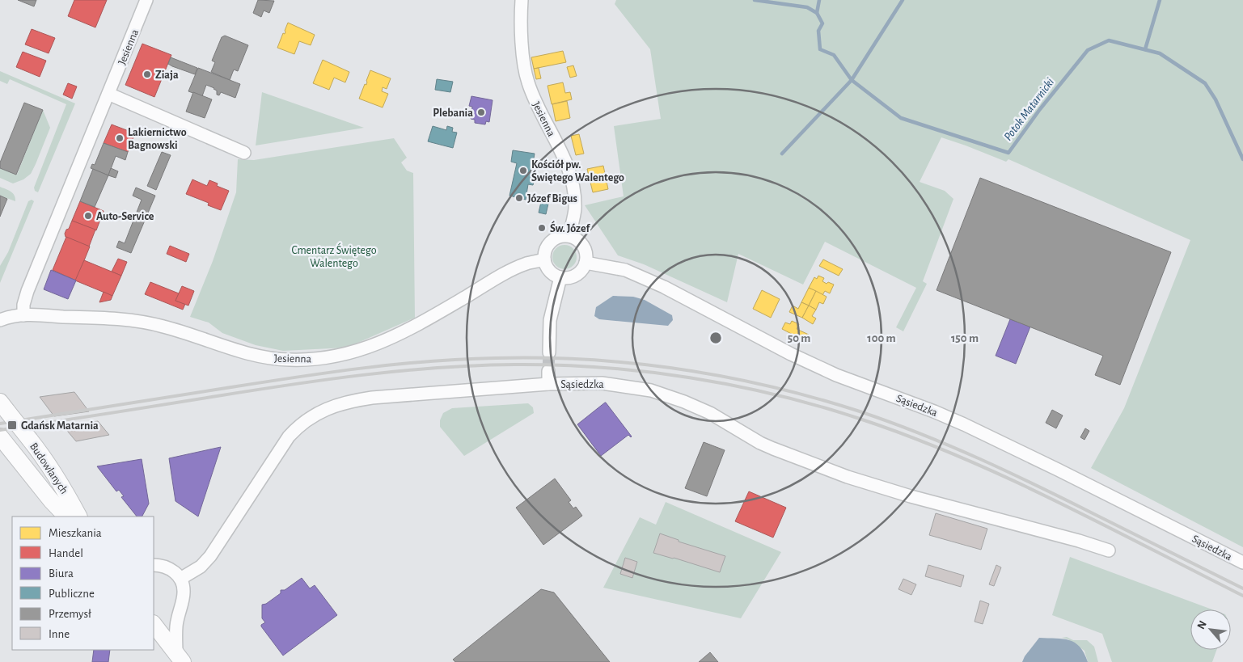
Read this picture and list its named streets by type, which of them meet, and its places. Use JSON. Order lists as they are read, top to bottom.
{
  "streets": {
    "main road": ["Budowlanych"],
    "street": ["Jesienna", "Sąsiedzka"]
  },
  "crossings": [
    ["Jesienna", "Sąsiedzka"]
  ],
  "water": ["Potok Matarnicki"],
  "parks": ["Cmentarz Świętego Walentego"],
  "places": {
    "other": [
      "Ziaja",
      "Plebania",
      "Lakiernictwo Bagnowski",
      "Kościół pw. Świętego Walentego",
      "Józef Bigus",
      "Auto-Service",
      "Św. Józef"
    ],
    "transit": ["Gdańsk Matarnia"]
  },
  "legend": [
    "Mieszkania",
    "Handel",
    "Biura",
    "Publiczne",
    "Przemysł",
    "Inne"
  ],
  "north": "top left",
  "rings": ["50 m", "100 m", "150 m"]
}
